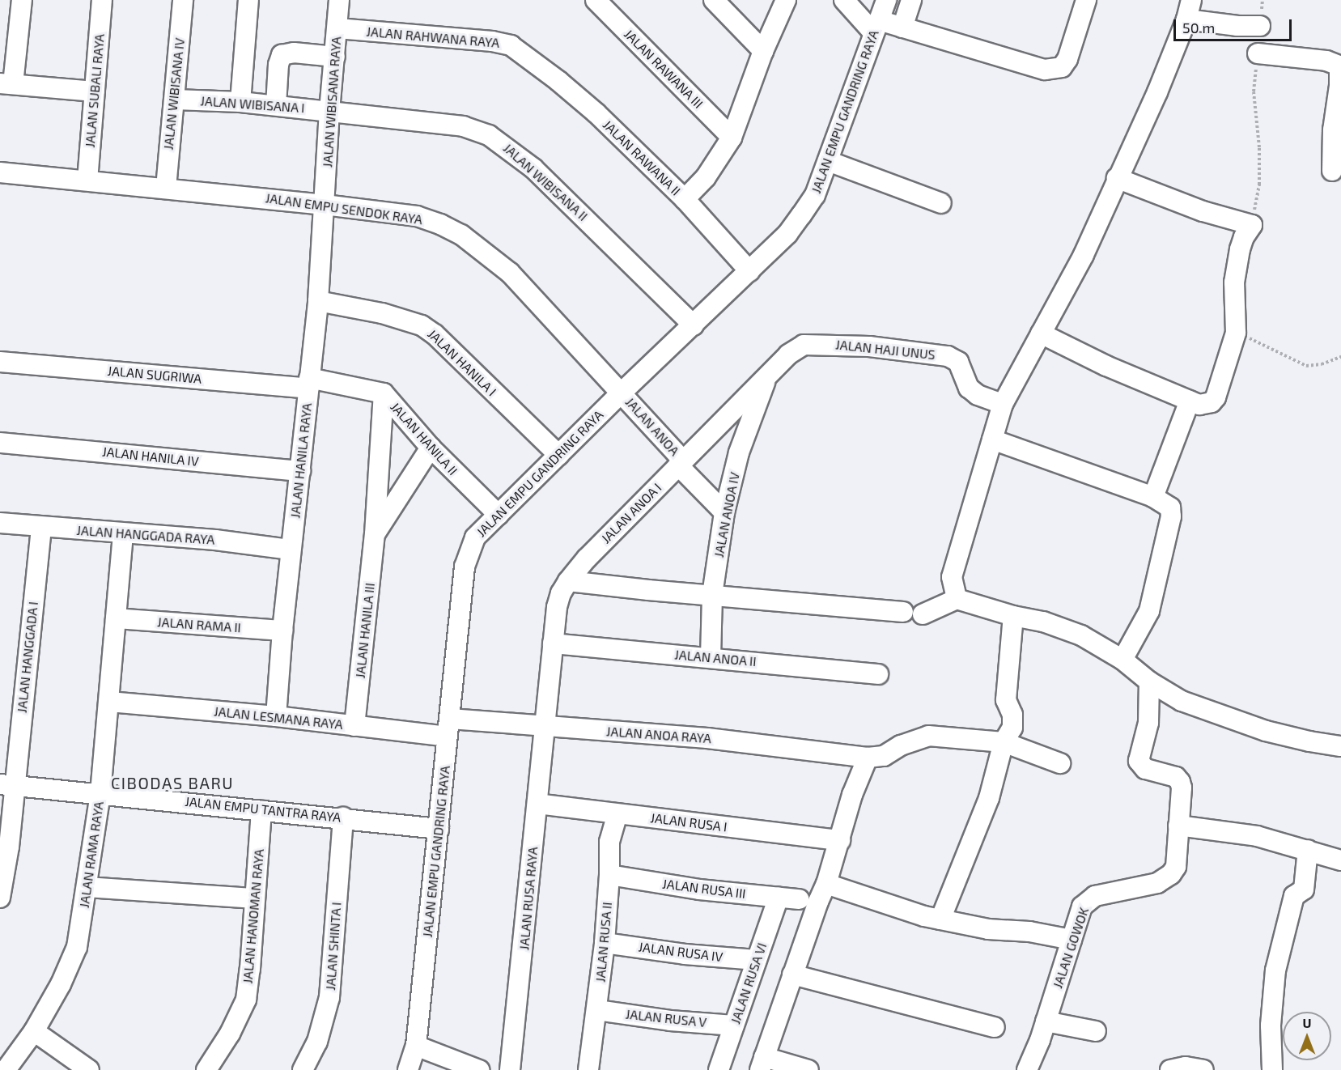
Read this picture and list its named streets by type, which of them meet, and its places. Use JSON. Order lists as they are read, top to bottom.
{
  "streets": {
    "street": [
      "JALAN RAHWANA RAYA",
      "JALAN RAWANA III",
      "JALAN SUBALI RAYA",
      "JALAN WIBISANA IV",
      "JALAN WIBISANA RAYA",
      "JALAN WIBISANA I",
      "JALAN EMPU GANDRING RAYA",
      "JALAN RAWANA II",
      "JALAN WIBISANA II",
      "JALAN EMPU SENDOK RAYA",
      "JALAN HAJI UNUS",
      "JALAN HANILA I",
      "JALAN SUGRIWA",
      "JALAN ANOA",
      "JALAN HANILA II",
      "JALAN HANILA IV",
      "JALAN HANILA RAYA",
      "JALAN ANOA I",
      "JALAN ANOA IV",
      "JALAN HANGGADA RAYA",
      "JALAN RAMA II",
      "JALAN HANILA III",
      "JALAN HANGGADA I",
      "JALAN ANOA II",
      "JALAN LESMANA RAYA",
      "JALAN ANOA RAYA",
      "JALAN EMPU TANTRA RAYA",
      "JALAN RUSA I",
      "JALAN RAMA RAYA",
      "JALAN RUSA III",
      "JALAN RUSA RAYA",
      "JALAN HANOMAN RAYA",
      "JALAN RUSA II",
      "JALAN SHINTA I",
      "JALAN GOWOK",
      "JALAN RUSA IV",
      "JALAN RUSA VI",
      "JALAN RUSA V"
    ]
  },
  "crossings": [
    ["JALAN RAHWANA RAYA", "JALAN WIBISANA RAYA"],
    ["JALAN RAHWANA RAYA", "JALAN RAWANA II"],
    ["JALAN SUBALI RAYA", "JALAN EMPU SENDOK RAYA"],
    ["JALAN WIBISANA IV", "JALAN WIBISANA I"],
    ["JALAN WIBISANA IV", "JALAN EMPU SENDOK RAYA"],
    ["JALAN WIBISANA RAYA", "JALAN WIBISANA I"],
    ["JALAN WIBISANA RAYA", "JALAN WIBISANA II"],
    ["JALAN WIBISANA RAYA", "JALAN EMPU SENDOK RAYA"],
    ["JALAN WIBISANA RAYA", "JALAN HANILA RAYA"],
    ["JALAN WIBISANA I", "JALAN WIBISANA II"],
    ["JALAN EMPU GANDRING RAYA", "JALAN RAWANA II"],
    ["JALAN EMPU GANDRING RAYA", "JALAN WIBISANA II"],
    ["JALAN EMPU GANDRING RAYA", "JALAN EMPU SENDOK RAYA"],
    ["JALAN EMPU GANDRING RAYA", "JALAN HANILA I"],
    ["JALAN EMPU GANDRING RAYA", "JALAN ANOA"],
    ["JALAN EMPU GANDRING RAYA", "JALAN HANILA II"],
    ["JALAN EMPU GANDRING RAYA", "JALAN LESMANA RAYA"],
    ["JALAN EMPU GANDRING RAYA", "JALAN ANOA RAYA"],
    ["JALAN EMPU GANDRING RAYA", "JALAN EMPU TANTRA RAYA"],
    ["JALAN EMPU SENDOK RAYA", "JALAN ANOA"],
    ["JALAN EMPU SENDOK RAYA", "JALAN HANILA RAYA"],
    ["JALAN HAJI UNUS", "JALAN ANOA I"],
    ["JALAN HANILA I", "JALAN HANILA RAYA"],
    ["JALAN SUGRIWA", "JALAN HANILA II"],
    ["JALAN SUGRIWA", "JALAN HANILA RAYA"],
    ["JALAN ANOA", "JALAN ANOA I"],
    ["JALAN ANOA", "JALAN ANOA IV"],
    ["JALAN HANILA II", "JALAN HANILA RAYA"],
    ["JALAN HANILA II", "JALAN HANILA III"],
    ["JALAN HANILA IV", "JALAN HANILA RAYA"],
    ["JALAN HANILA RAYA", "JALAN HANGGADA RAYA"],
    ["JALAN HANILA RAYA", "JALAN RAMA II"],
    ["JALAN HANILA RAYA", "JALAN LESMANA RAYA"],
    ["JALAN ANOA I", "JALAN ANOA IV"],
    ["JALAN ANOA I", "JALAN ANOA II"],
    ["JALAN ANOA I", "JALAN ANOA RAYA"],
    ["JALAN ANOA I", "JALAN RUSA RAYA"],
    ["JALAN ANOA IV", "JALAN ANOA II"],
    ["JALAN HANGGADA RAYA", "JALAN HANGGADA I"],
    ["JALAN HANGGADA RAYA", "JALAN RAMA RAYA"],
    ["JALAN RAMA II", "JALAN RAMA RAYA"],
    ["JALAN HANILA III", "JALAN LESMANA RAYA"],
    ["JALAN HANGGADA I", "JALAN EMPU TANTRA RAYA"],
    ["JALAN LESMANA RAYA", "JALAN ANOA RAYA"],
    ["JALAN LESMANA RAYA", "JALAN RAMA RAYA"],
    ["JALAN ANOA RAYA", "JALAN RUSA RAYA"],
    ["JALAN EMPU TANTRA RAYA", "JALAN RAMA RAYA"],
    ["JALAN EMPU TANTRA RAYA", "JALAN HANOMAN RAYA"],
    ["JALAN EMPU TANTRA RAYA", "JALAN SHINTA I"],
    ["JALAN RUSA I", "JALAN RUSA RAYA"],
    ["JALAN RUSA I", "JALAN RUSA II"],
    ["JALAN RUSA III", "JALAN RUSA II"],
    ["JALAN RUSA III", "JALAN RUSA VI"],
    ["JALAN RUSA II", "JALAN RUSA IV"],
    ["JALAN RUSA II", "JALAN RUSA V"],
    ["JALAN RUSA IV", "JALAN RUSA VI"],
    ["JALAN RUSA VI", "JALAN RUSA V"]
  ],
  "districts": ["CIBODAS BARU"],
  "scale_bar": "50 m",
  "north": "top"
}
